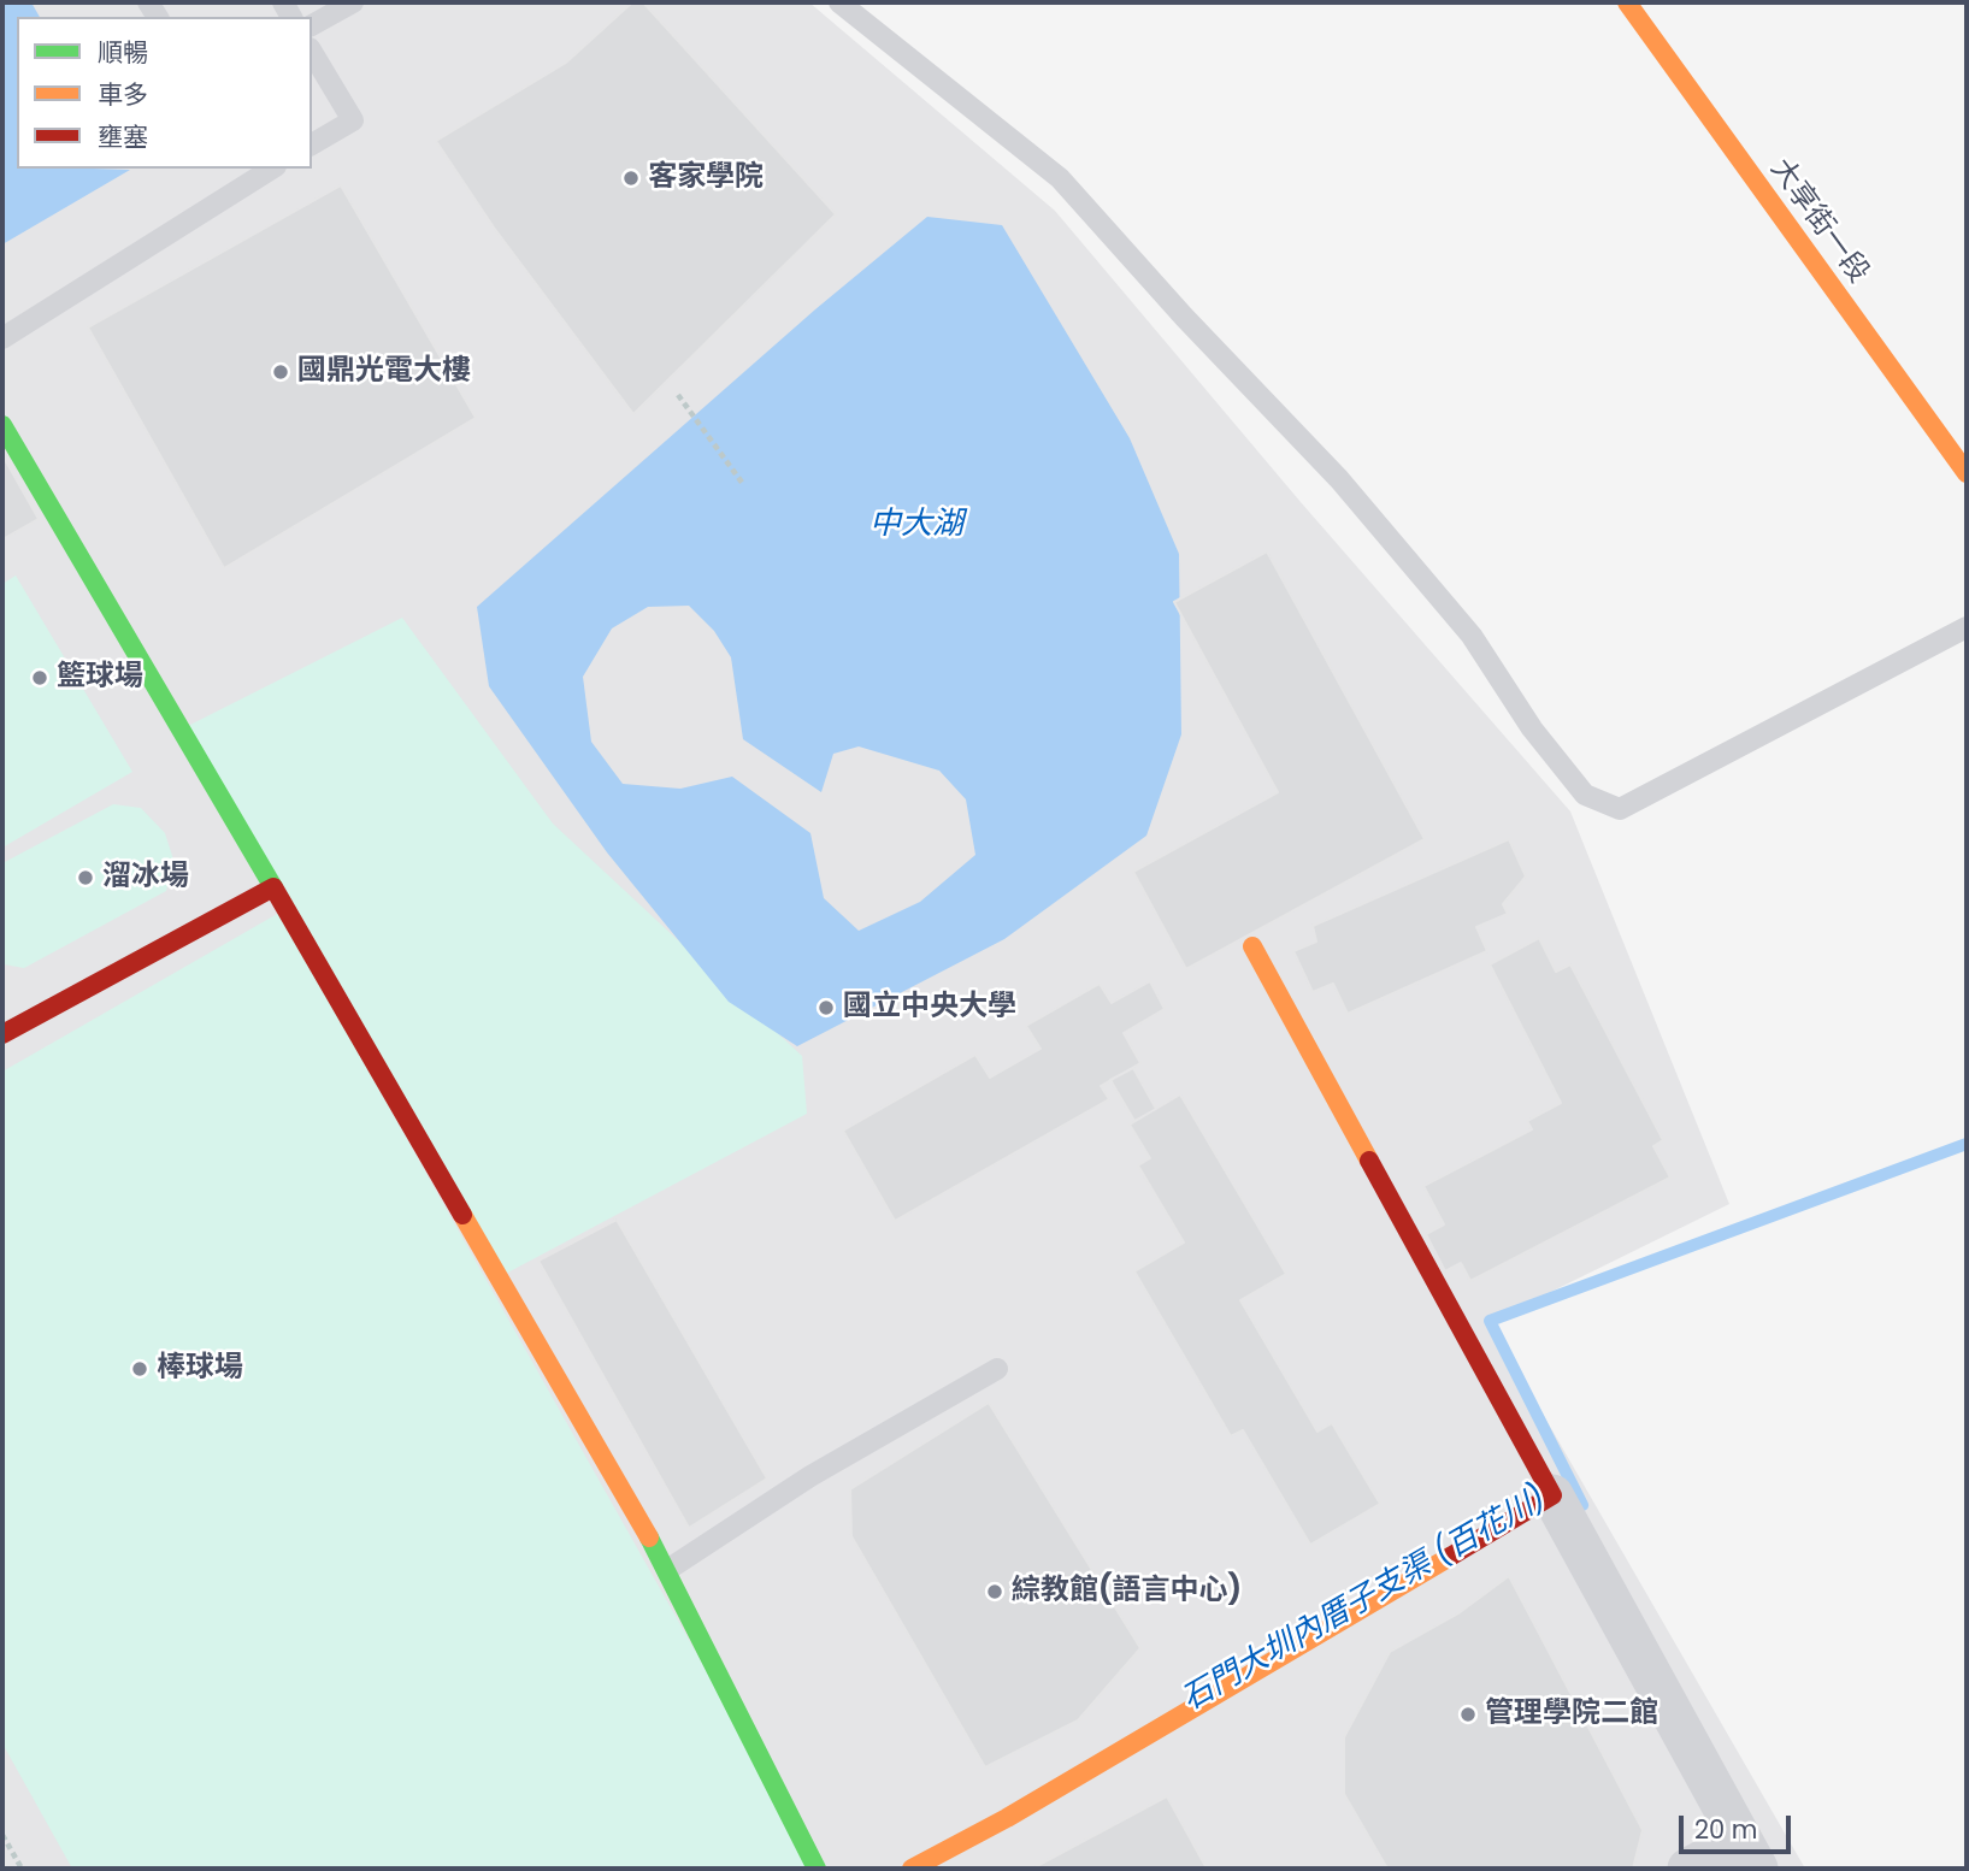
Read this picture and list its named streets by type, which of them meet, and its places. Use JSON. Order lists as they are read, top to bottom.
{
  "streets": {
    "street": ["大享街一段"]
  },
  "water": ["中大湖", "石門大圳內厝子支渠 (百花川)"],
  "places": [
    "客家學院",
    "國鼎光電大樓",
    "籃球場",
    "溜冰場",
    "國立中央大學",
    "棒球場",
    "綜教館(語言中心)",
    "管理學院二館"
  ],
  "legend": ["順暢", "車多", "壅塞"],
  "scale_bar": "20 m"
}
